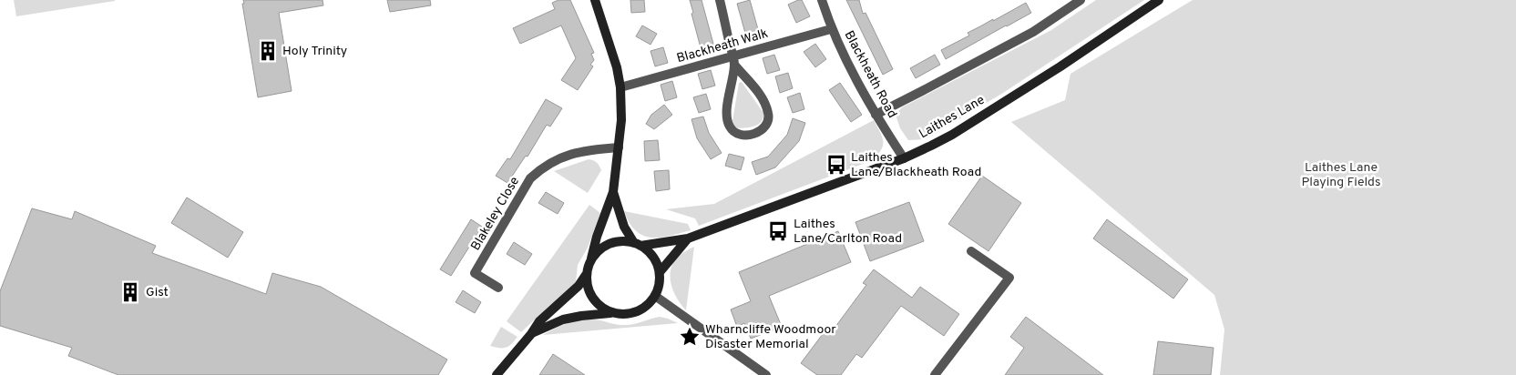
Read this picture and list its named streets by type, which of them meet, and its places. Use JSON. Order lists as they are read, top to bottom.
{
  "streets": {
    "main road": ["Laithes Lane"],
    "street": ["Blackheath Walk", "Blackheath Road", "Blakeley Close"]
  },
  "crossings": [
    ["Blackheath Walk", "Blackheath Road"],
    ["Blackheath Road", "Laithes Lane"]
  ],
  "parks": ["Laithes Lane Playing Fields"],
  "places": {
    "building": ["Holy Trinity", "Gist"],
    "bus stop": ["Laithes Lane/Blackheath Road", "Laithes Lane/Carlton Road"],
    "place": ["Wharncliffe Woodmoor Disaster Memorial"]
  }
}
